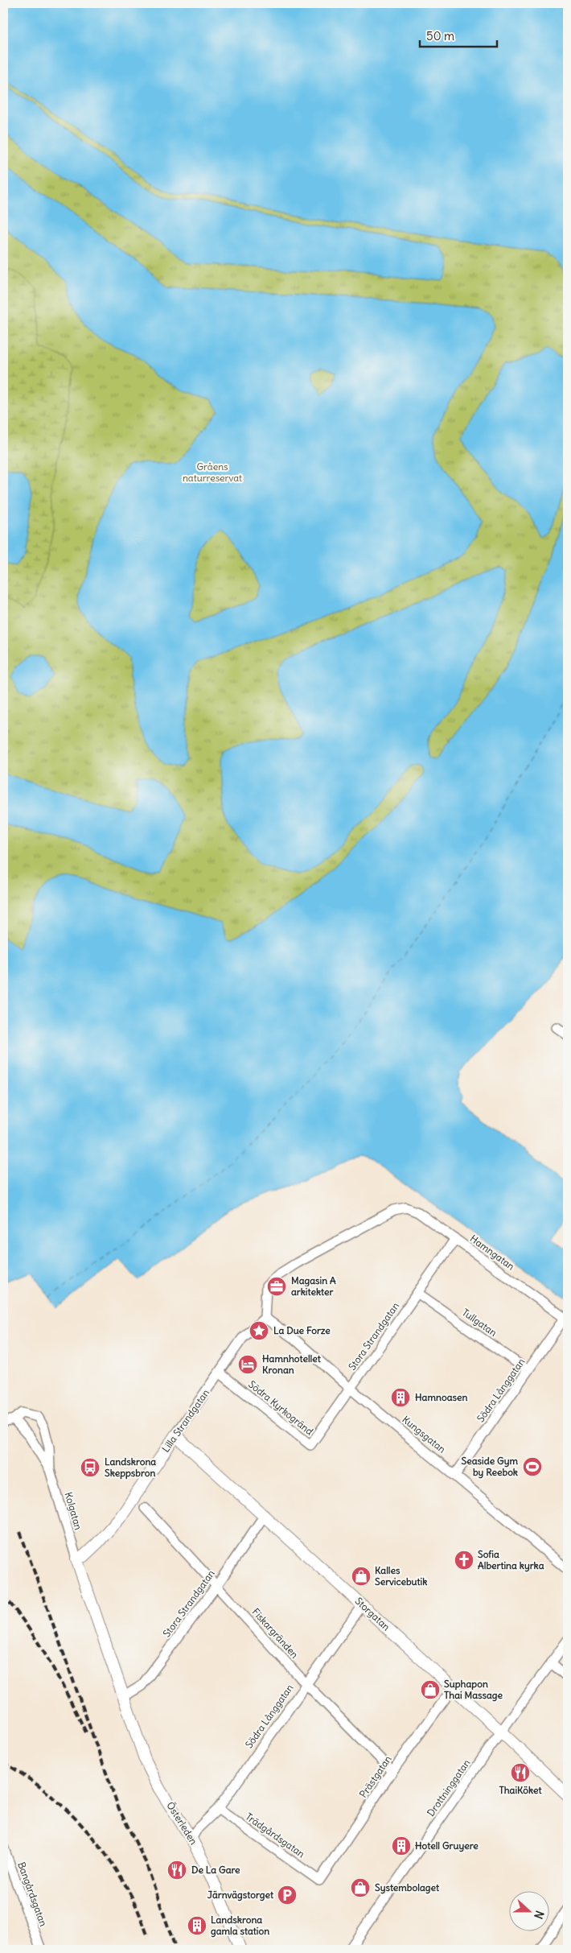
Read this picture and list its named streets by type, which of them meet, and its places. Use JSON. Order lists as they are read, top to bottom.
{
  "streets": {
    "street": [
      "Hamngatan",
      "Tullgatan",
      "Stora Strandgatan",
      "Södra Långgatan",
      "Södra Kyrkogränd",
      "Lilla Strandgatan",
      "Kungsgatan",
      "Kolgatan",
      "Storgatan",
      "Fiskargränden",
      "Prästgatan",
      "Drottninggatan",
      "Österleden",
      "Trädgårdsgatan",
      "Bangårdsgatan"
    ]
  },
  "crossings": [
    ["Hamngatan", "Stora Strandgatan"],
    ["Hamngatan", "Södra Långgatan"],
    ["Hamngatan", "Lilla Strandgatan"],
    ["Hamngatan", "Kungsgatan"],
    ["Tullgatan", "Stora Strandgatan"],
    ["Tullgatan", "Södra Långgatan"],
    ["Stora Strandgatan", "Södra Kyrkogränd"],
    ["Stora Strandgatan", "Kungsgatan"],
    ["Stora Strandgatan", "Storgatan"],
    ["Stora Strandgatan", "Fiskargränden"],
    ["Stora Strandgatan", "Österleden"],
    ["Södra Långgatan", "Kungsgatan"],
    ["Södra Långgatan", "Storgatan"],
    ["Södra Långgatan", "Fiskargränden"],
    ["Södra Långgatan", "Österleden"],
    ["Södra Långgatan", "Trädgårdsgatan"],
    ["Södra Kyrkogränd", "Lilla Strandgatan"],
    ["Lilla Strandgatan", "Kungsgatan"],
    ["Lilla Strandgatan", "Kolgatan"],
    ["Lilla Strandgatan", "Storgatan"],
    ["Storgatan", "Prästgatan"],
    ["Storgatan", "Drottninggatan"],
    ["Fiskargränden", "Prästgatan"],
    ["Prästgatan", "Trädgårdsgatan"]
  ],
  "parks": ["Gråens naturreservat"],
  "places": {
    "office": ["Magasin A arkitekter"],
    "place": ["La Due Forze"],
    "hotel": ["Hamnhotellet Kronan"],
    "building": ["Hamnoasen", "Hotell Gruyere", "Landskrona gamla station"],
    "sports": ["Seaside Gym by Reebok"],
    "bus stop": ["Landskrona Skeppsbron"],
    "church": ["Sofia Albertina kyrka"],
    "shop": ["Kalles Servicebutik", "Suphapon Thai Massage", "Systembolaget"],
    "restaurant": ["ThaiKöket", "De La Gare"],
    "parking": ["Järnvägstorget"]
  },
  "scale_bar": "50 m",
  "north": "right"
}
